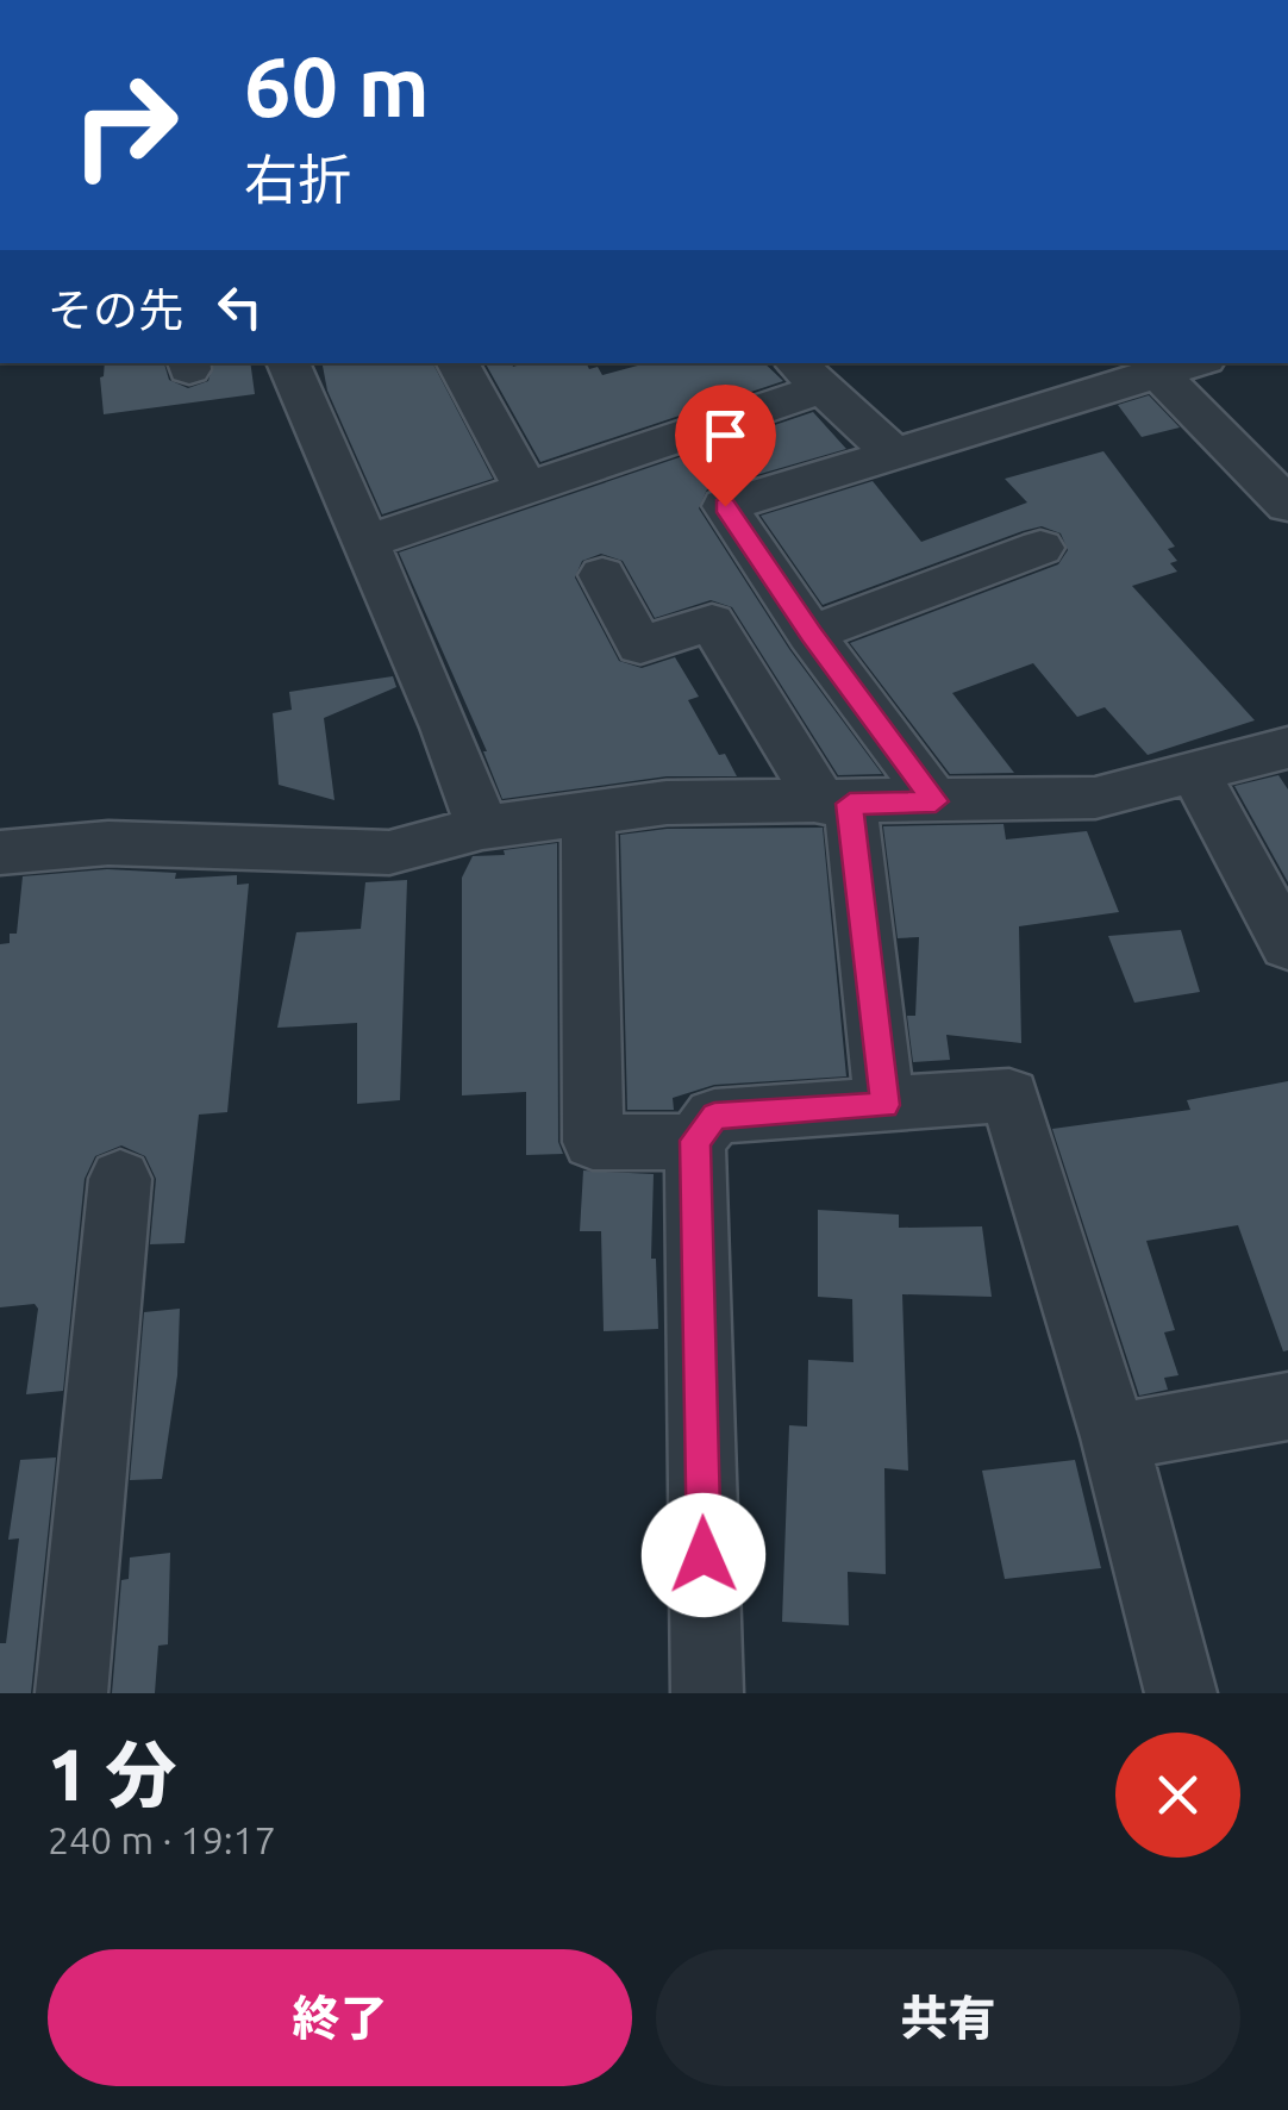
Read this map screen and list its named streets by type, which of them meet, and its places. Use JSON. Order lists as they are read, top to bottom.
{
  "page": {
    "turn": ["60 m", "右折"],
    "then": "その先",
    "heading": ["1 分", "240 m · 19:17"],
    "buttons": ["終了", "共有"]
  }
}
